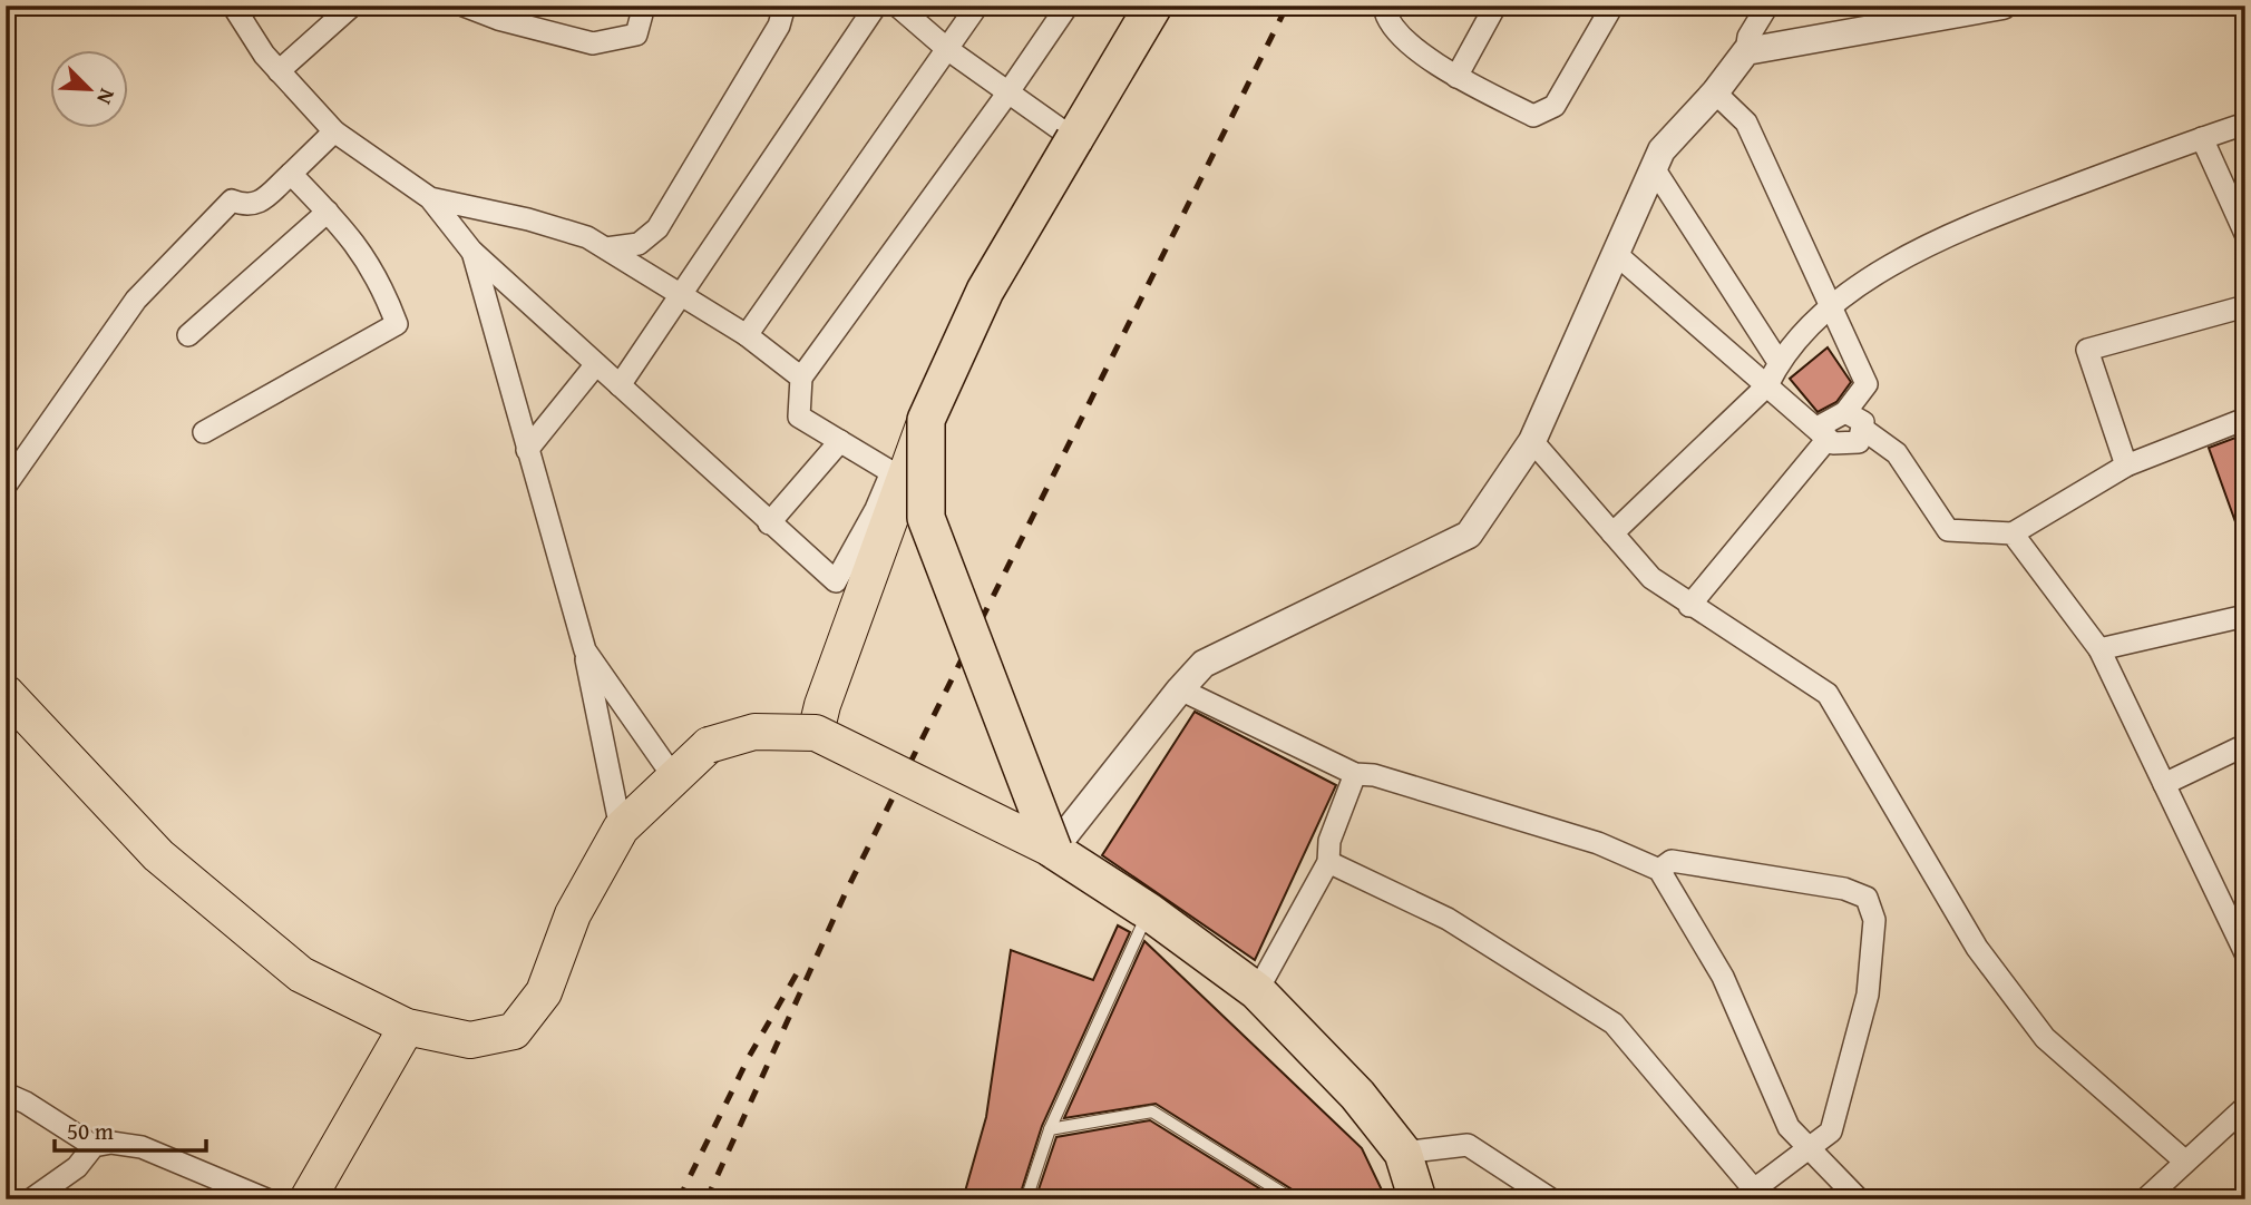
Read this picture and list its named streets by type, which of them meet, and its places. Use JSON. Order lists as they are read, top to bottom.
{
  "scale_bar": "50 m",
  "north": "bottom right"
}
